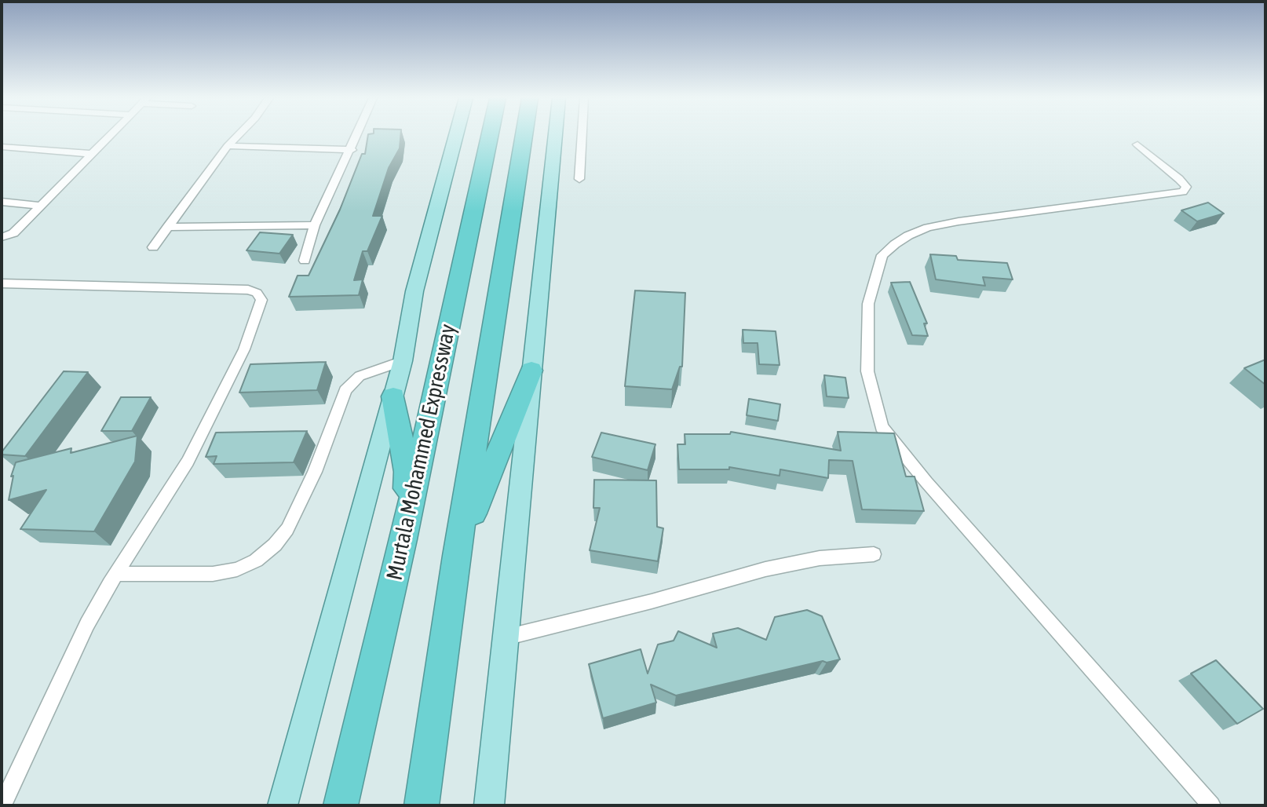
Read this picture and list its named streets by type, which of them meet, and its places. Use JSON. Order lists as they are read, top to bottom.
{
  "streets": {
    "highway": ["Murtala Mohammed Expressway"]
  }
}
